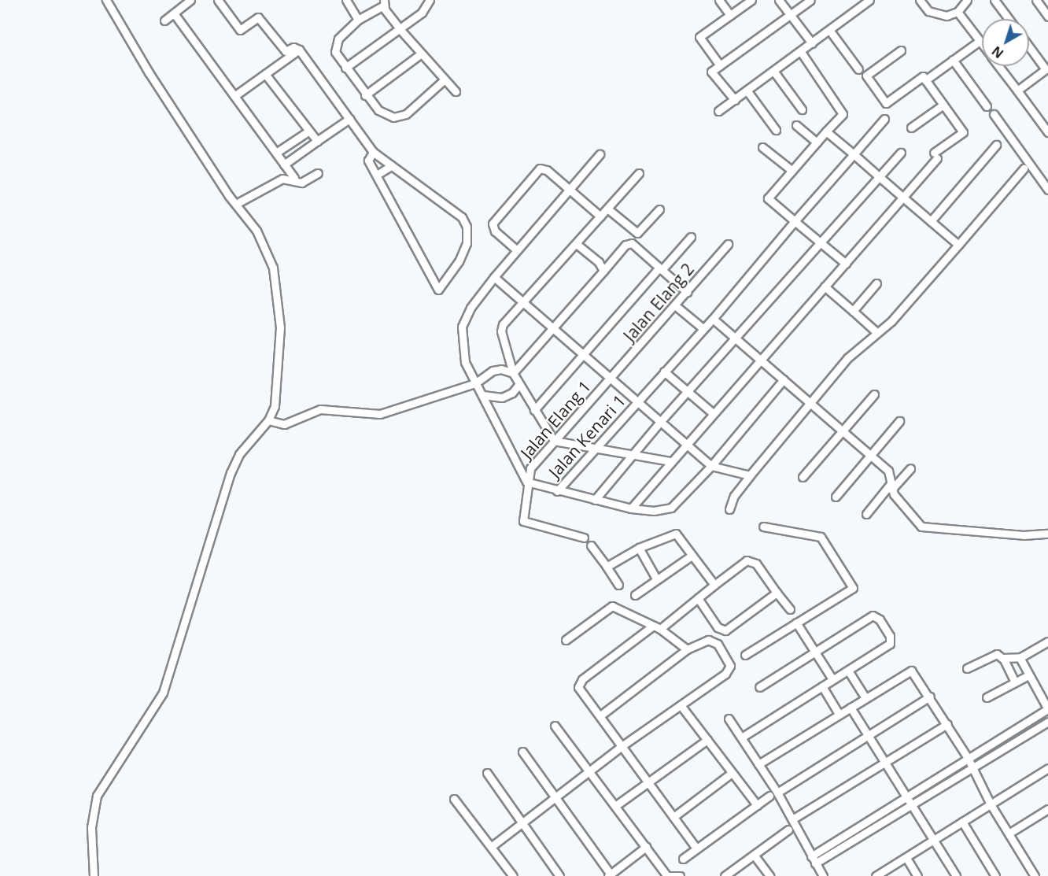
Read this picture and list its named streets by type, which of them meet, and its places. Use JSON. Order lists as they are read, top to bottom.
{
  "streets": {
    "street": ["Jalan Elang 2", "Jalan Elang 1", "Jalan Kenari 1"]
  },
  "crossings": [
    ["Jalan Elang 2", "Jalan Elang 1"]
  ],
  "north": "bottom left"
}
